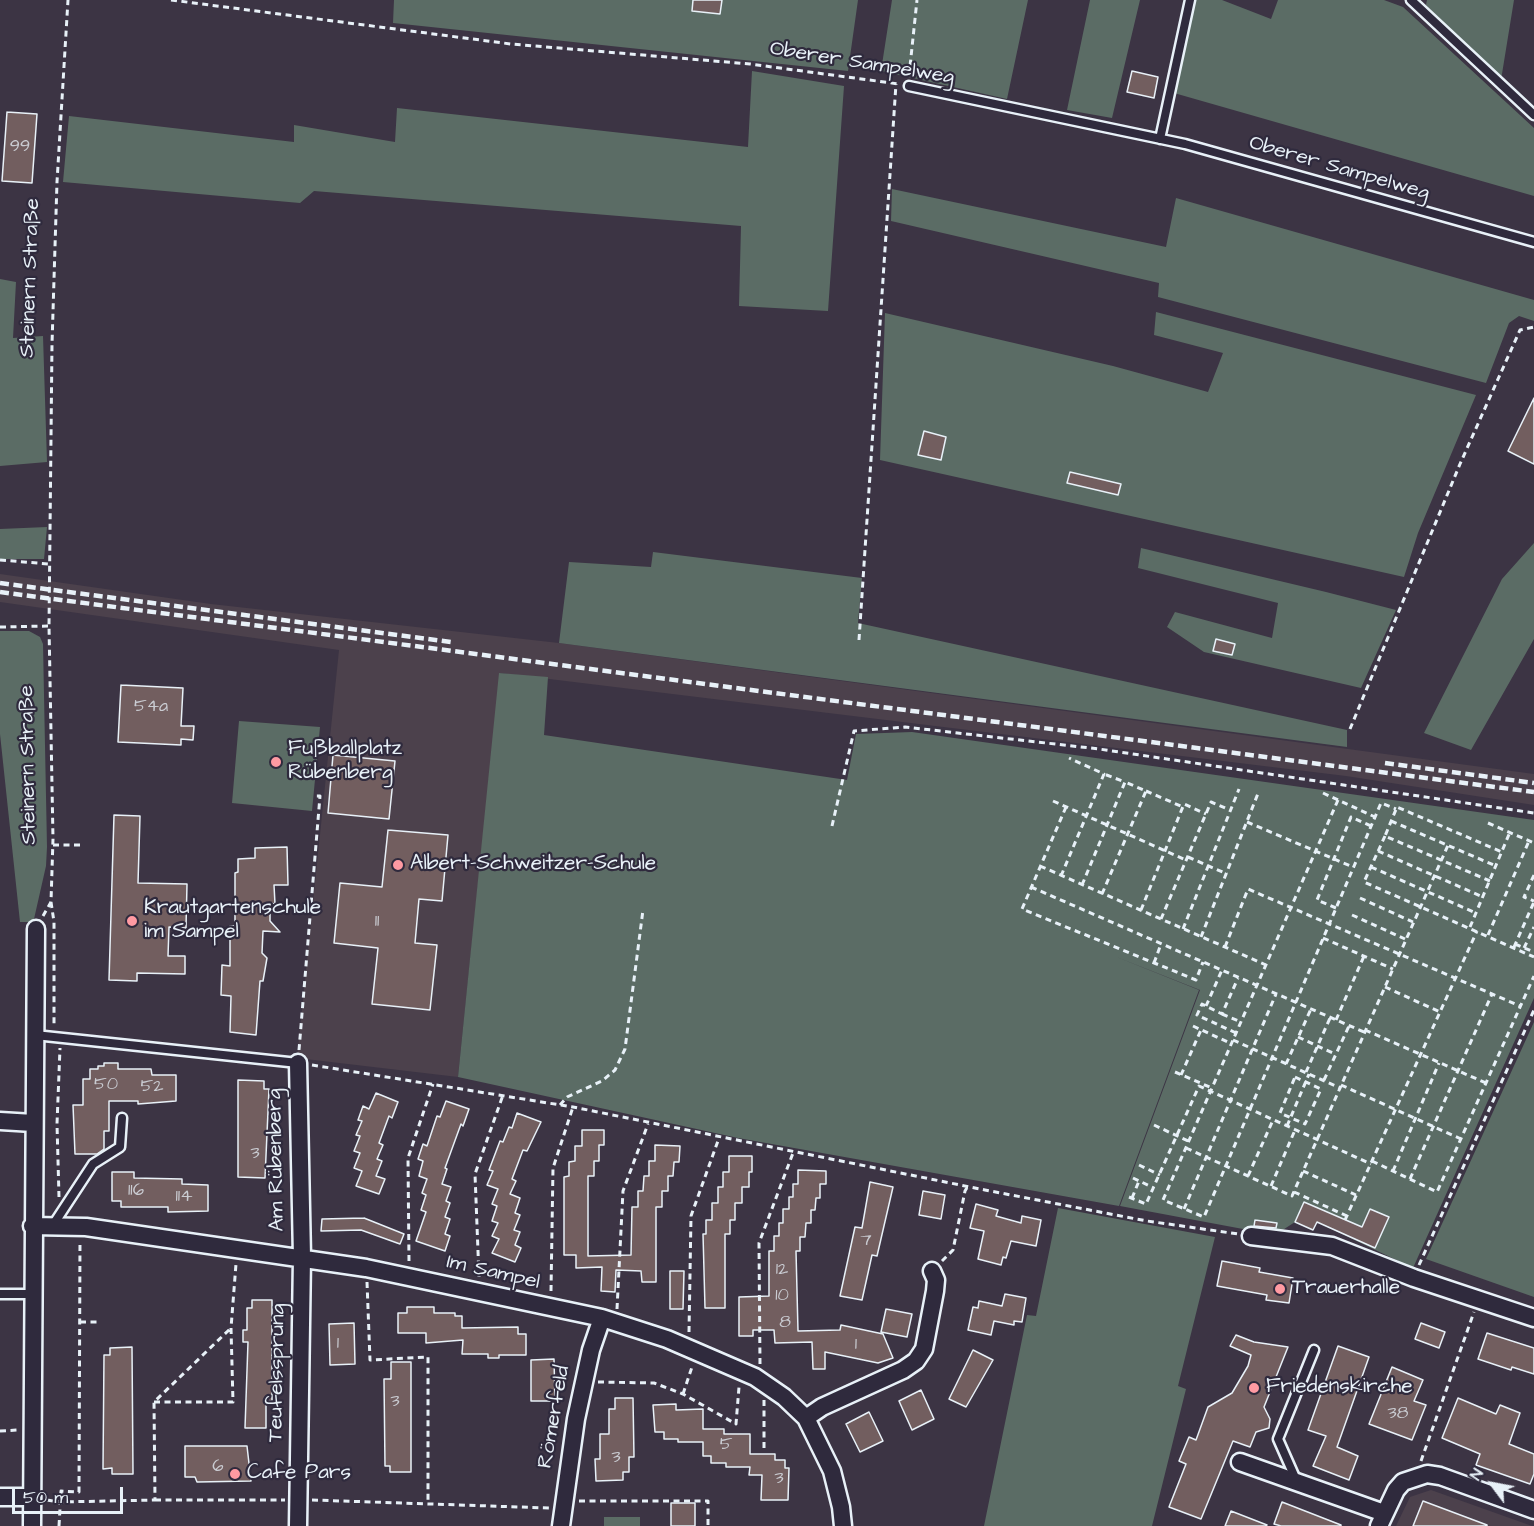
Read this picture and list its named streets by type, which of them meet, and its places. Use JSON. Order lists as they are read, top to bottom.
{
  "streets": {
    "street": [
      "Am Rübenberg",
      "Im Sampel",
      "Teufelssprung",
      "Römerfeld"
    ],
    "lane": ["Oberer Sampelweg"],
    "path": ["Steinern Straße"]
  },
  "crossings": [
    ["Am Rübenberg", "Im Sampel"],
    ["Am Rübenberg", "Teufelssprung"],
    ["Im Sampel", "Teufelssprung"],
    ["Im Sampel", "Römerfeld"]
  ],
  "places": [
    "Fußballplatz Rübenberg",
    "Albert-Schweitzer-Schule",
    "Krautgartenschule im Sampel",
    "Trauerhalle",
    "Friedenskirche",
    "Cafe Pars"
  ],
  "house_numbers": [
    "99",
    "54a",
    "11",
    "50",
    "52",
    "3",
    "116",
    "114",
    "7",
    "12",
    "10",
    "8",
    "1",
    "1",
    "3",
    "38",
    "5",
    "3",
    "6",
    "3"
  ],
  "scale_bar": "50 m",
  "north": "top left"
}
